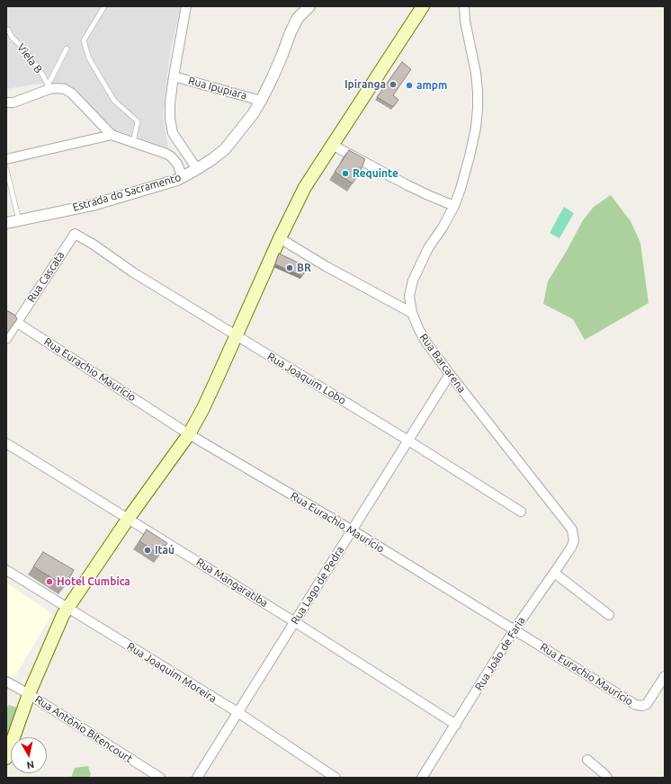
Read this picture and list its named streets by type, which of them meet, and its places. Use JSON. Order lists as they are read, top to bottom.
{
  "streets": {
    "street": [
      "Rua Ipupiara",
      "Estrada do Sacramento",
      "Rua Cascata",
      "Rua Barcarena",
      "Rua Eurachio Maurício",
      "Rua Joaquim Lobo",
      "Rua Mangaratiba",
      "Rua Lago de Pedra",
      "Rua João de Faria",
      "Rua Joaquim Moreira",
      "Rua Antônio Bitencourt"
    ],
    "lane": ["Viela B"]
  },
  "crossings": [
    ["Rua Ipupiara", "Estrada do Sacramento"],
    ["Rua Cascata", "Rua Eurachio Maurício"],
    ["Rua Cascata", "Rua Joaquim Lobo"],
    ["Rua Barcarena", "Rua Lago de Pedra"],
    ["Rua Barcarena", "Rua João de Faria"],
    ["Rua Eurachio Maurício", "Rua Lago de Pedra"],
    ["Rua Eurachio Maurício", "Rua João de Faria"],
    ["Rua Joaquim Lobo", "Rua Lago de Pedra"],
    ["Rua Mangaratiba", "Rua Lago de Pedra"],
    ["Rua Mangaratiba", "Rua João de Faria"],
    ["Rua Lago de Pedra", "Rua Joaquim Moreira"]
  ],
  "places": [
    "Ipiranga",
    "ampm",
    "Requinte",
    "BR",
    "Itaú",
    "Hotel Cumbica"
  ],
  "north": "bottom"
}
